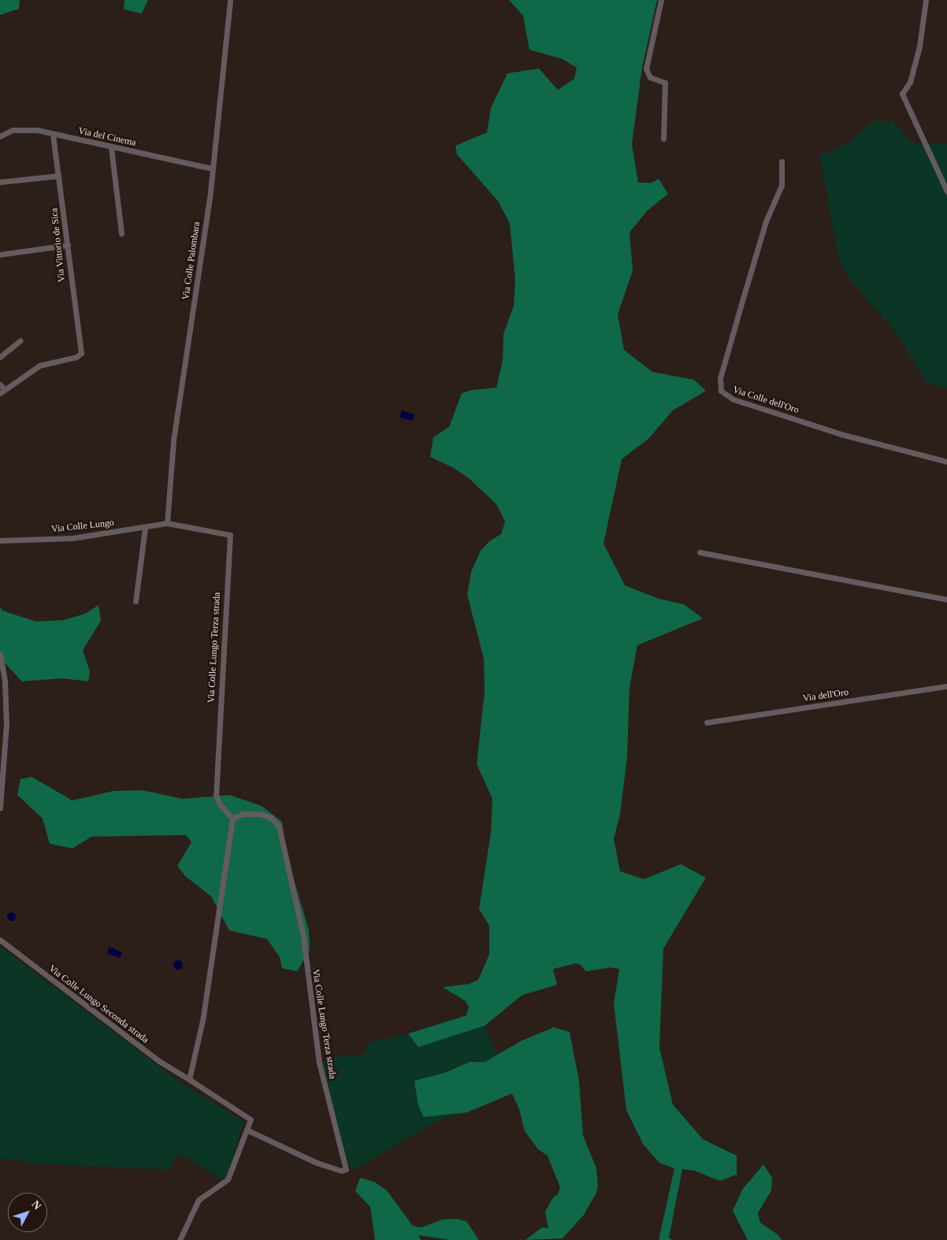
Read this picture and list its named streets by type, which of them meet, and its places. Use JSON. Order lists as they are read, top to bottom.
{
  "streets": {
    "street": [
      "Via del Cinema",
      "Via Vittorio de Sica",
      "Via Colle Palombara",
      "Via Colle dell'Oro",
      "Via Colle Lungo",
      "Via Colle Lungo Terza strada",
      "Via dell'Oro",
      "Via Colle Lungo Seconda strada"
    ]
  },
  "crossings": [
    ["Via del Cinema", "Via Vittorio de Sica"],
    ["Via del Cinema", "Via Colle Palombara"],
    ["Via Colle Palombara", "Via Colle Lungo"],
    ["Via Colle Palombara", "Via Colle Lungo Terza strada"],
    ["Via Colle Lungo", "Via Colle Lungo Terza strada"]
  ],
  "north": "top right"
}
